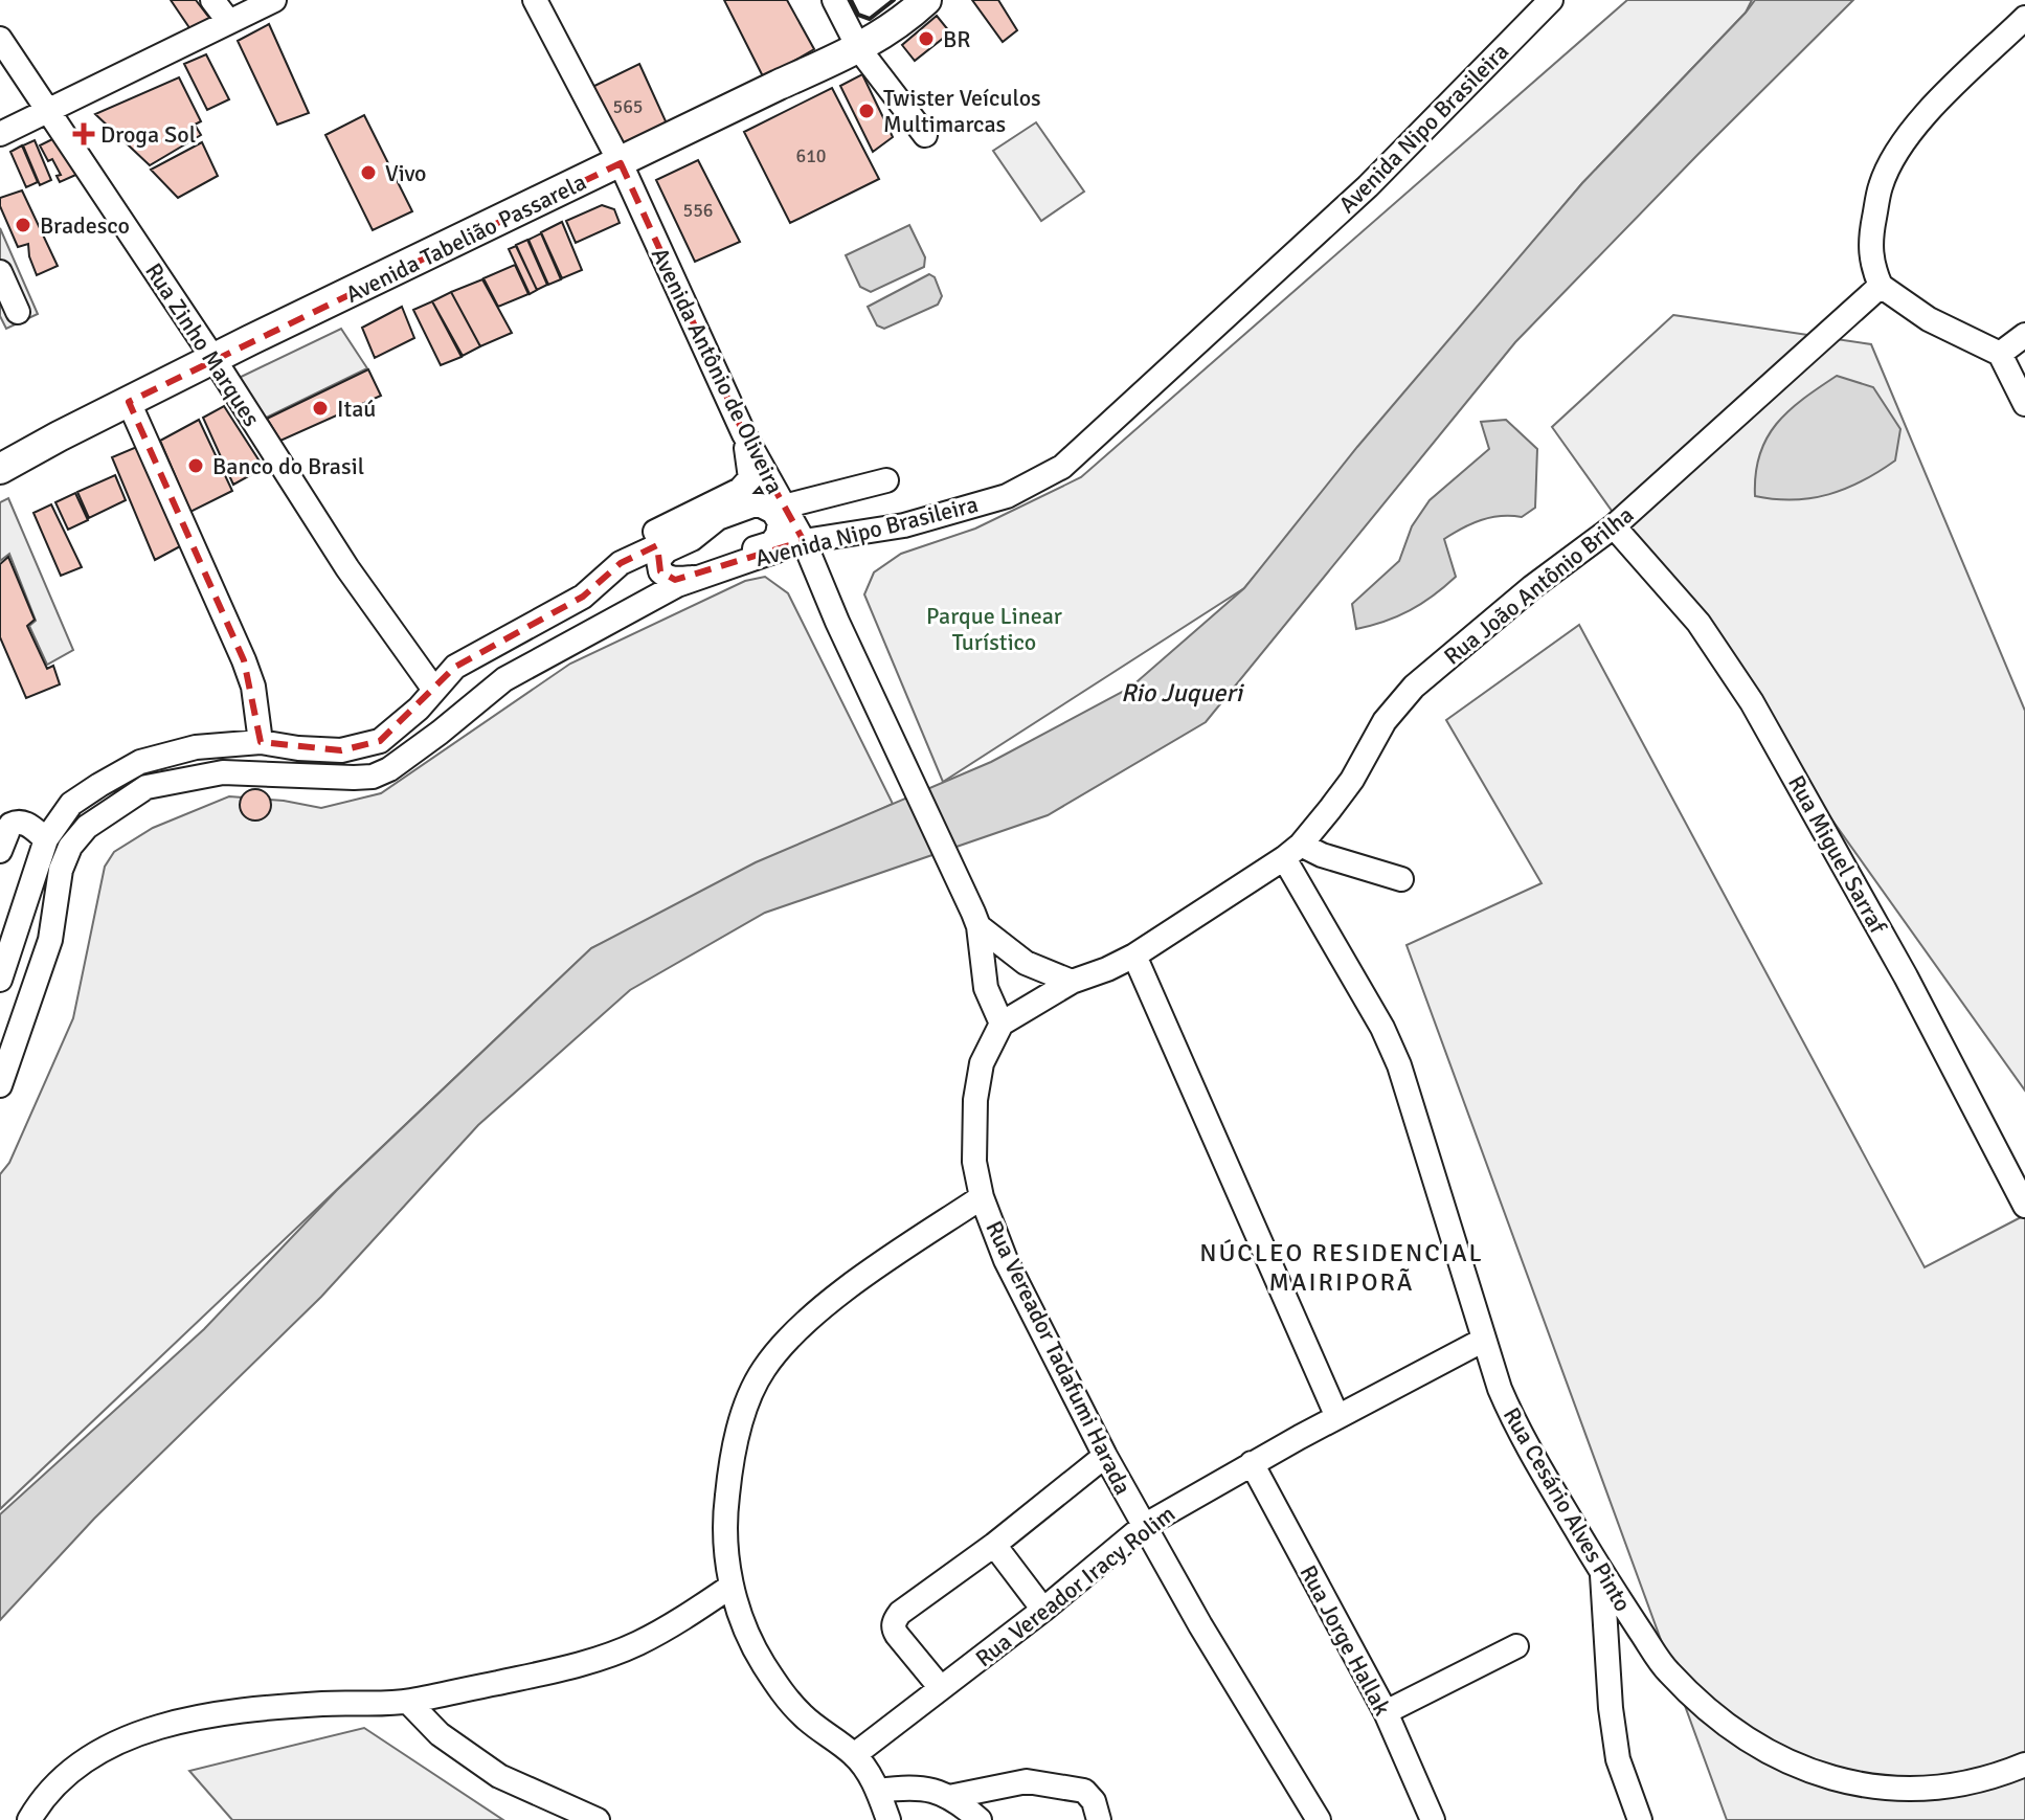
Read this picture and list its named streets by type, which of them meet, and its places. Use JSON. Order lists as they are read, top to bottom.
{
  "streets": {
    "main road": ["Avenida Tabelião Passarela"],
    "street": [
      "Avenida Nipo Brasileira",
      "Rua Zinho Marques",
      "Avenida Antônio de Oliveira",
      "Rua João Antônio Brilha",
      "Rua Miguel Sarraf",
      "Rua Vereador Tadafumi Harada",
      "Rua Cesário Alves Pinto",
      "Rua Vereador Iracy Rolim",
      "Rua Jorge Hallak"
    ]
  },
  "crossings": [
    ["Avenida Nipo Brasileira", "Avenida Antônio de Oliveira"],
    ["Avenida Tabelião Passarela", "Rua Zinho Marques"],
    ["Avenida Tabelião Passarela", "Avenida Antônio de Oliveira"],
    ["Avenida Antônio de Oliveira", "Rua João Antônio Brilha"],
    ["Avenida Antônio de Oliveira", "Rua Vereador Tadafumi Harada"],
    ["Rua João Antônio Brilha", "Rua Miguel Sarraf"],
    ["Rua João Antônio Brilha", "Rua Vereador Tadafumi Harada"],
    ["Rua João Antônio Brilha", "Rua Cesário Alves Pinto"],
    ["Rua Vereador Tadafumi Harada", "Rua Vereador Iracy Rolim"],
    ["Rua Cesário Alves Pinto", "Rua Vereador Iracy Rolim"],
    ["Rua Vereador Iracy Rolim", "Rua Jorge Hallak"]
  ],
  "districts": ["NÚCLEO RESIDENCIAL MAIRIPORÃ"],
  "water": ["Rio Juqueri"],
  "parks": ["Parque Linear Turístico"],
  "places": {
    "other": [
      "BR",
      "Twister Veículos Multimarcas",
      "Vivo",
      "Bradesco",
      "Itaú",
      "Banco do Brasil"
    ],
    "health": ["Droga Sol"]
  },
  "house_numbers": ["565", "610", "556"]
}
